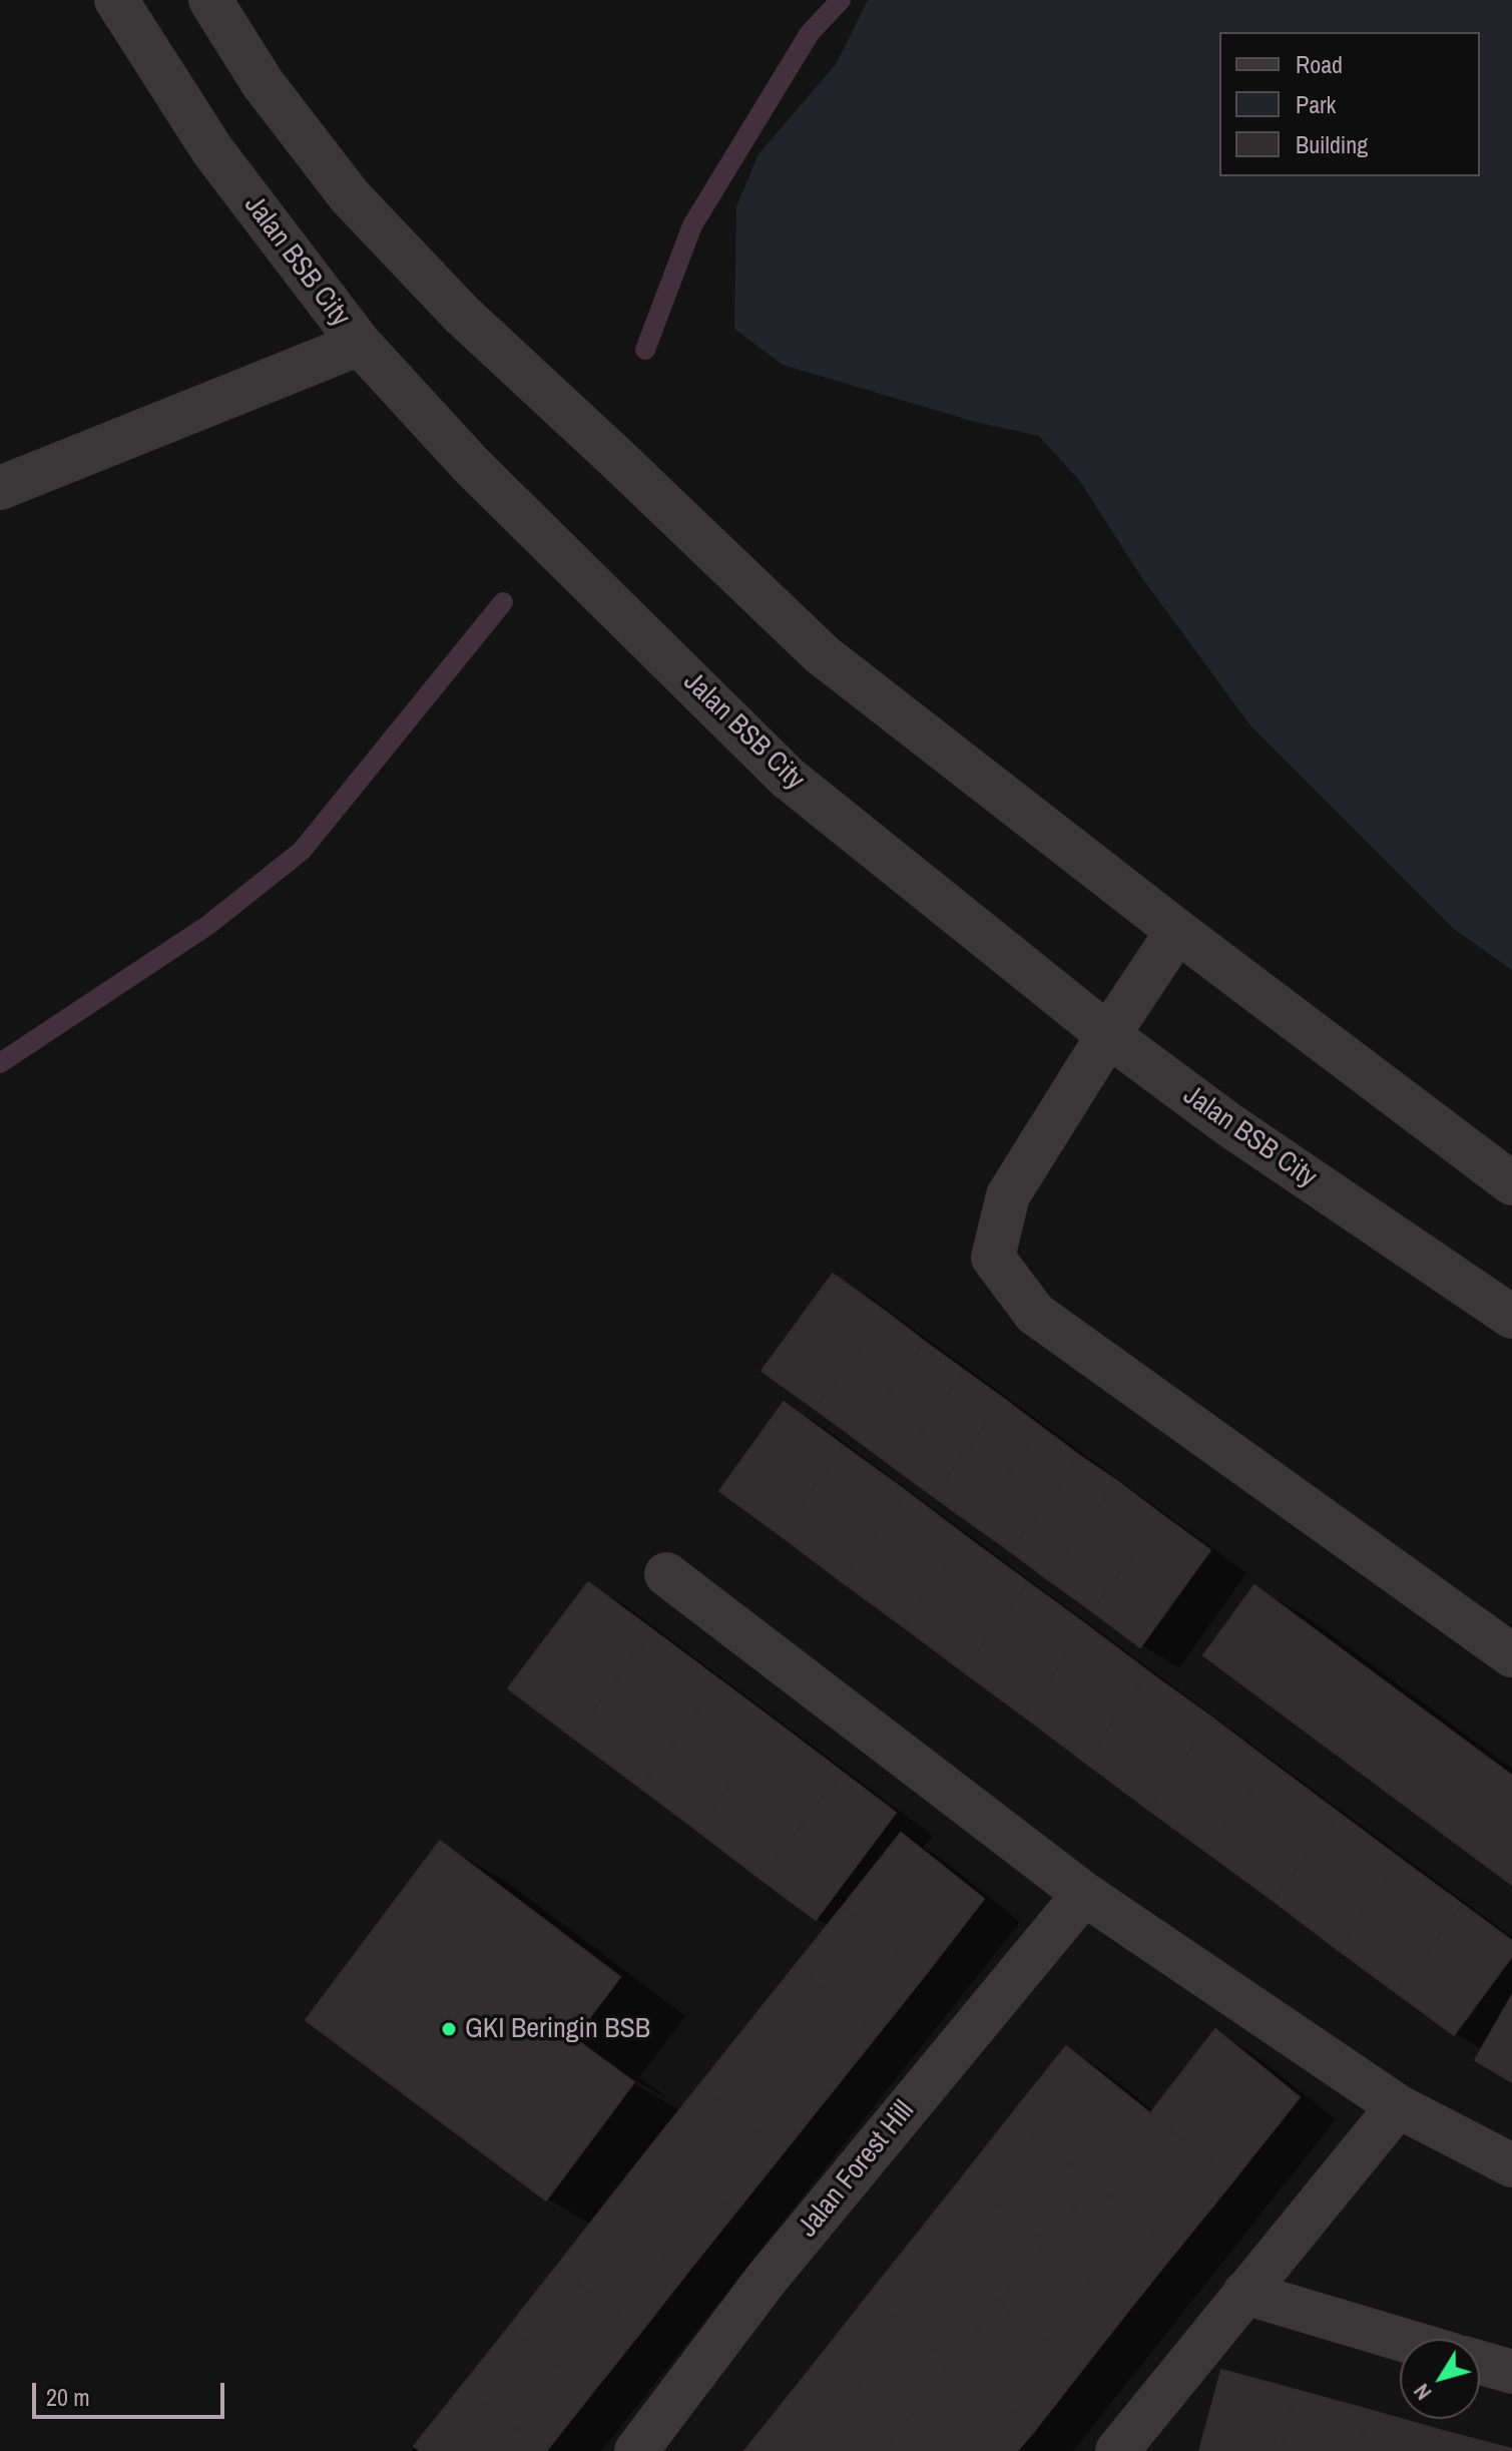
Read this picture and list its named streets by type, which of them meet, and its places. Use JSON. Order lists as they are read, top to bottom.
{
  "streets": {
    "street": ["Jalan BSB City", "Jalan Forest Hill"]
  },
  "places": ["GKI Beringin BSB"],
  "legend": ["Road", "Park", "Building"],
  "scale_bar": "20 m",
  "north": "bottom left"
}
